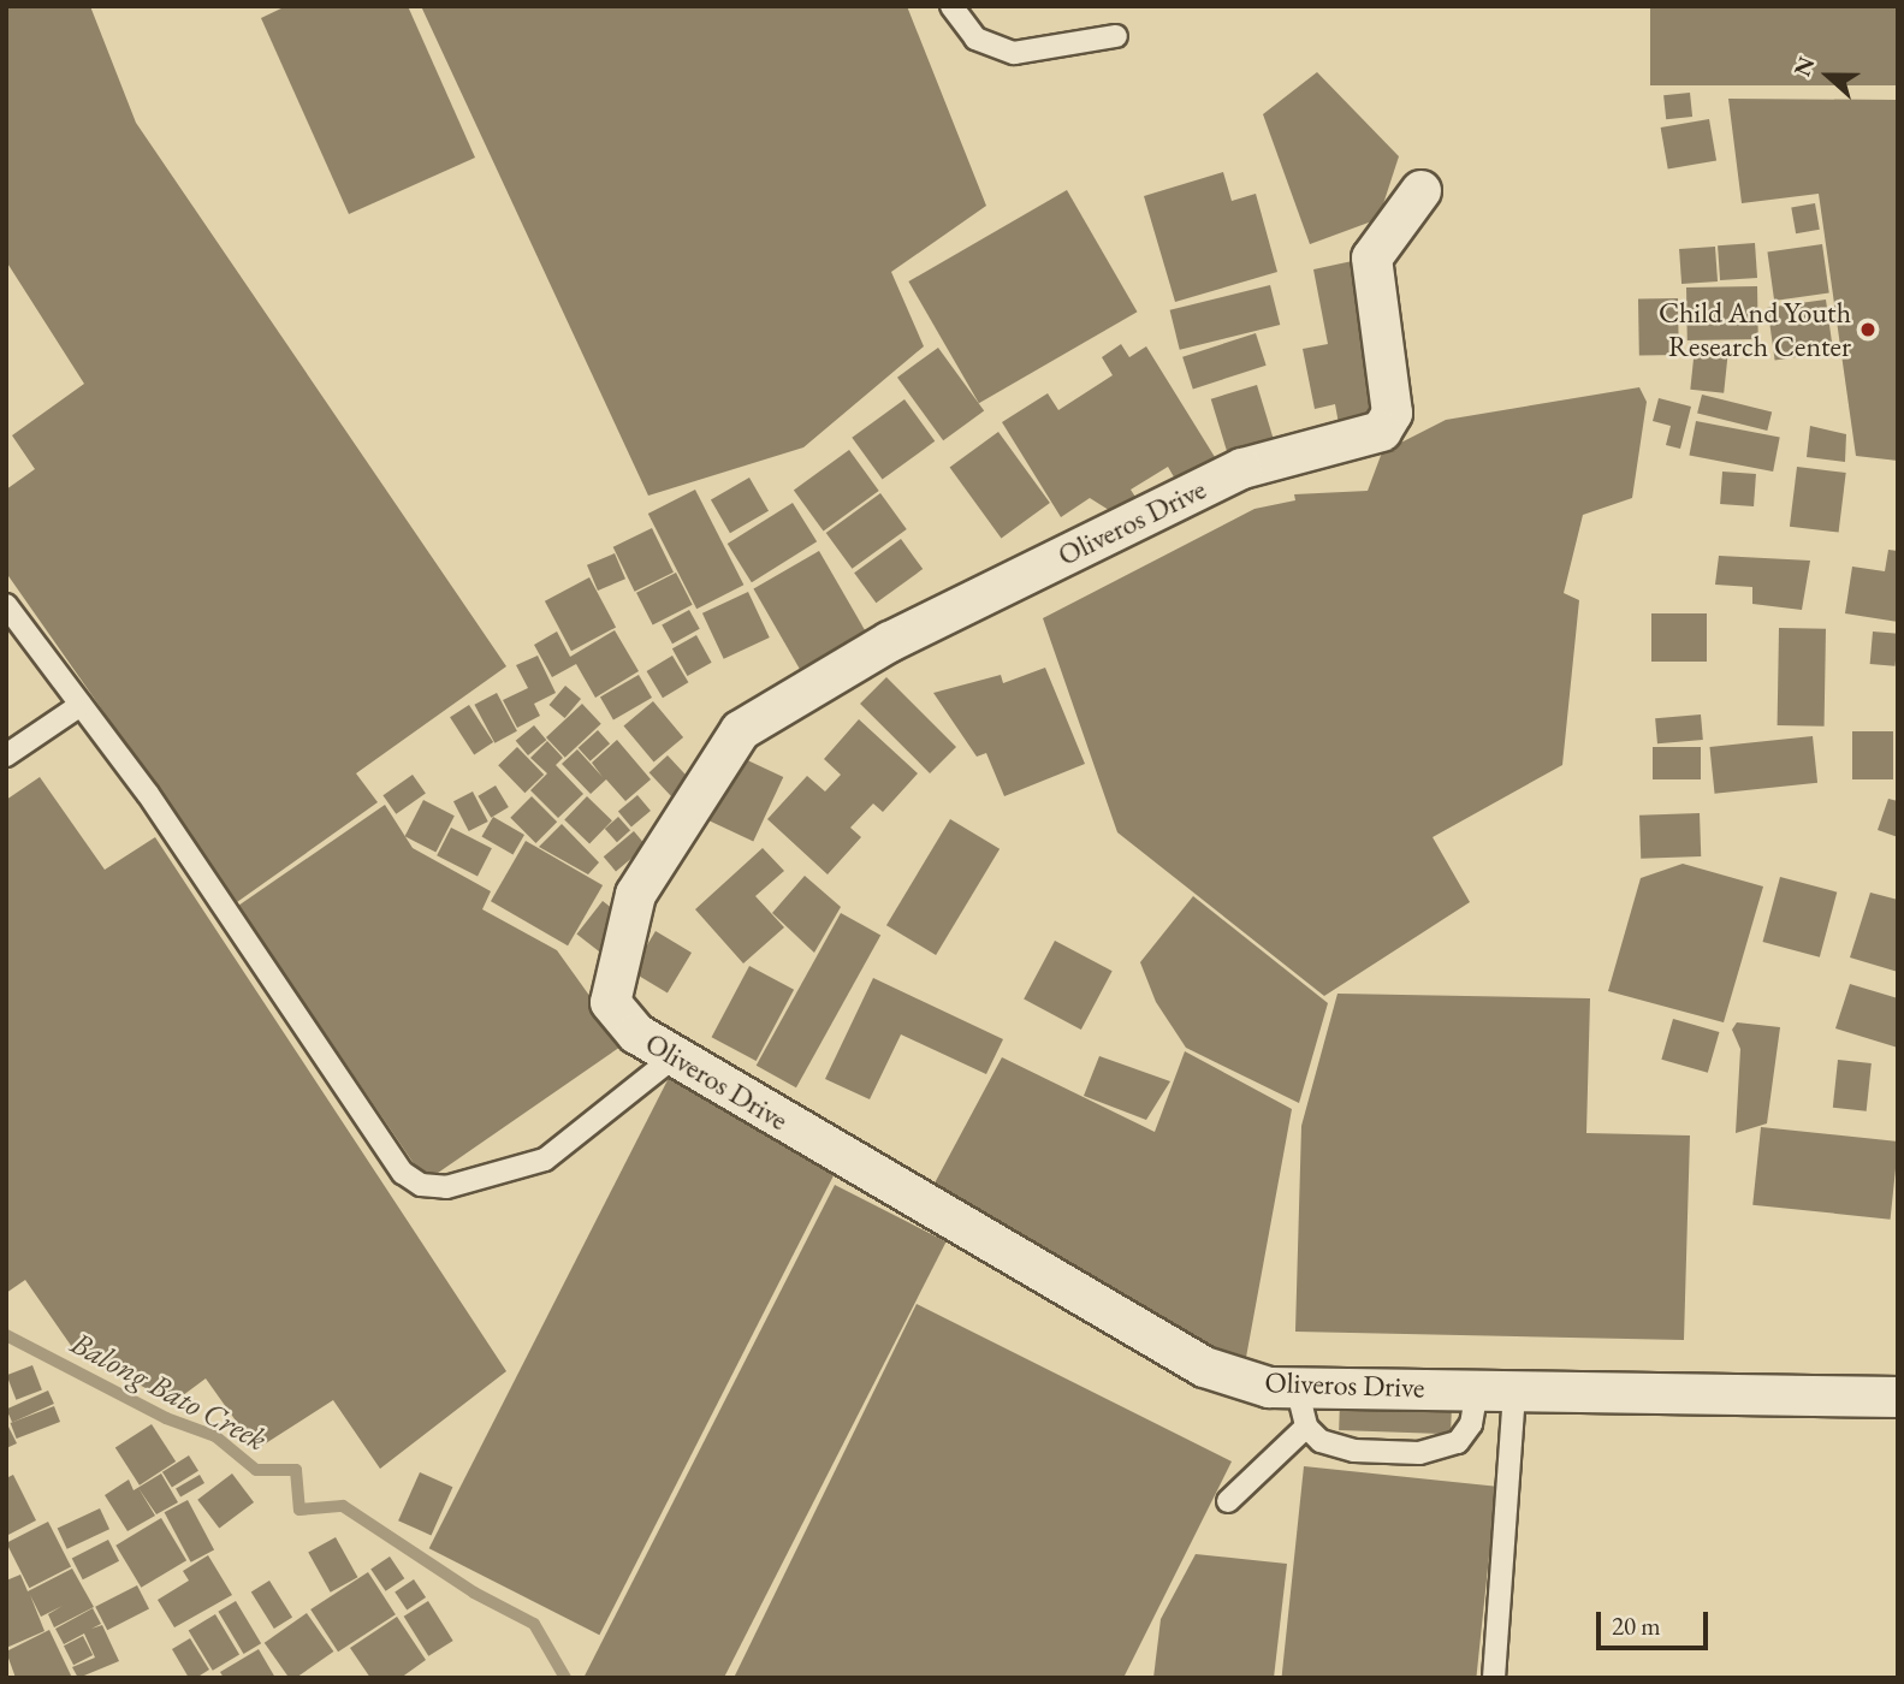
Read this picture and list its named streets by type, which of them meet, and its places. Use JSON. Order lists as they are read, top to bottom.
{
  "streets": {
    "street": ["Oliveros Drive"]
  },
  "water": ["Balong Bato Creek"],
  "places": ["Child And Youth Research Center"],
  "scale_bar": "20 m",
  "north": "left"
}
